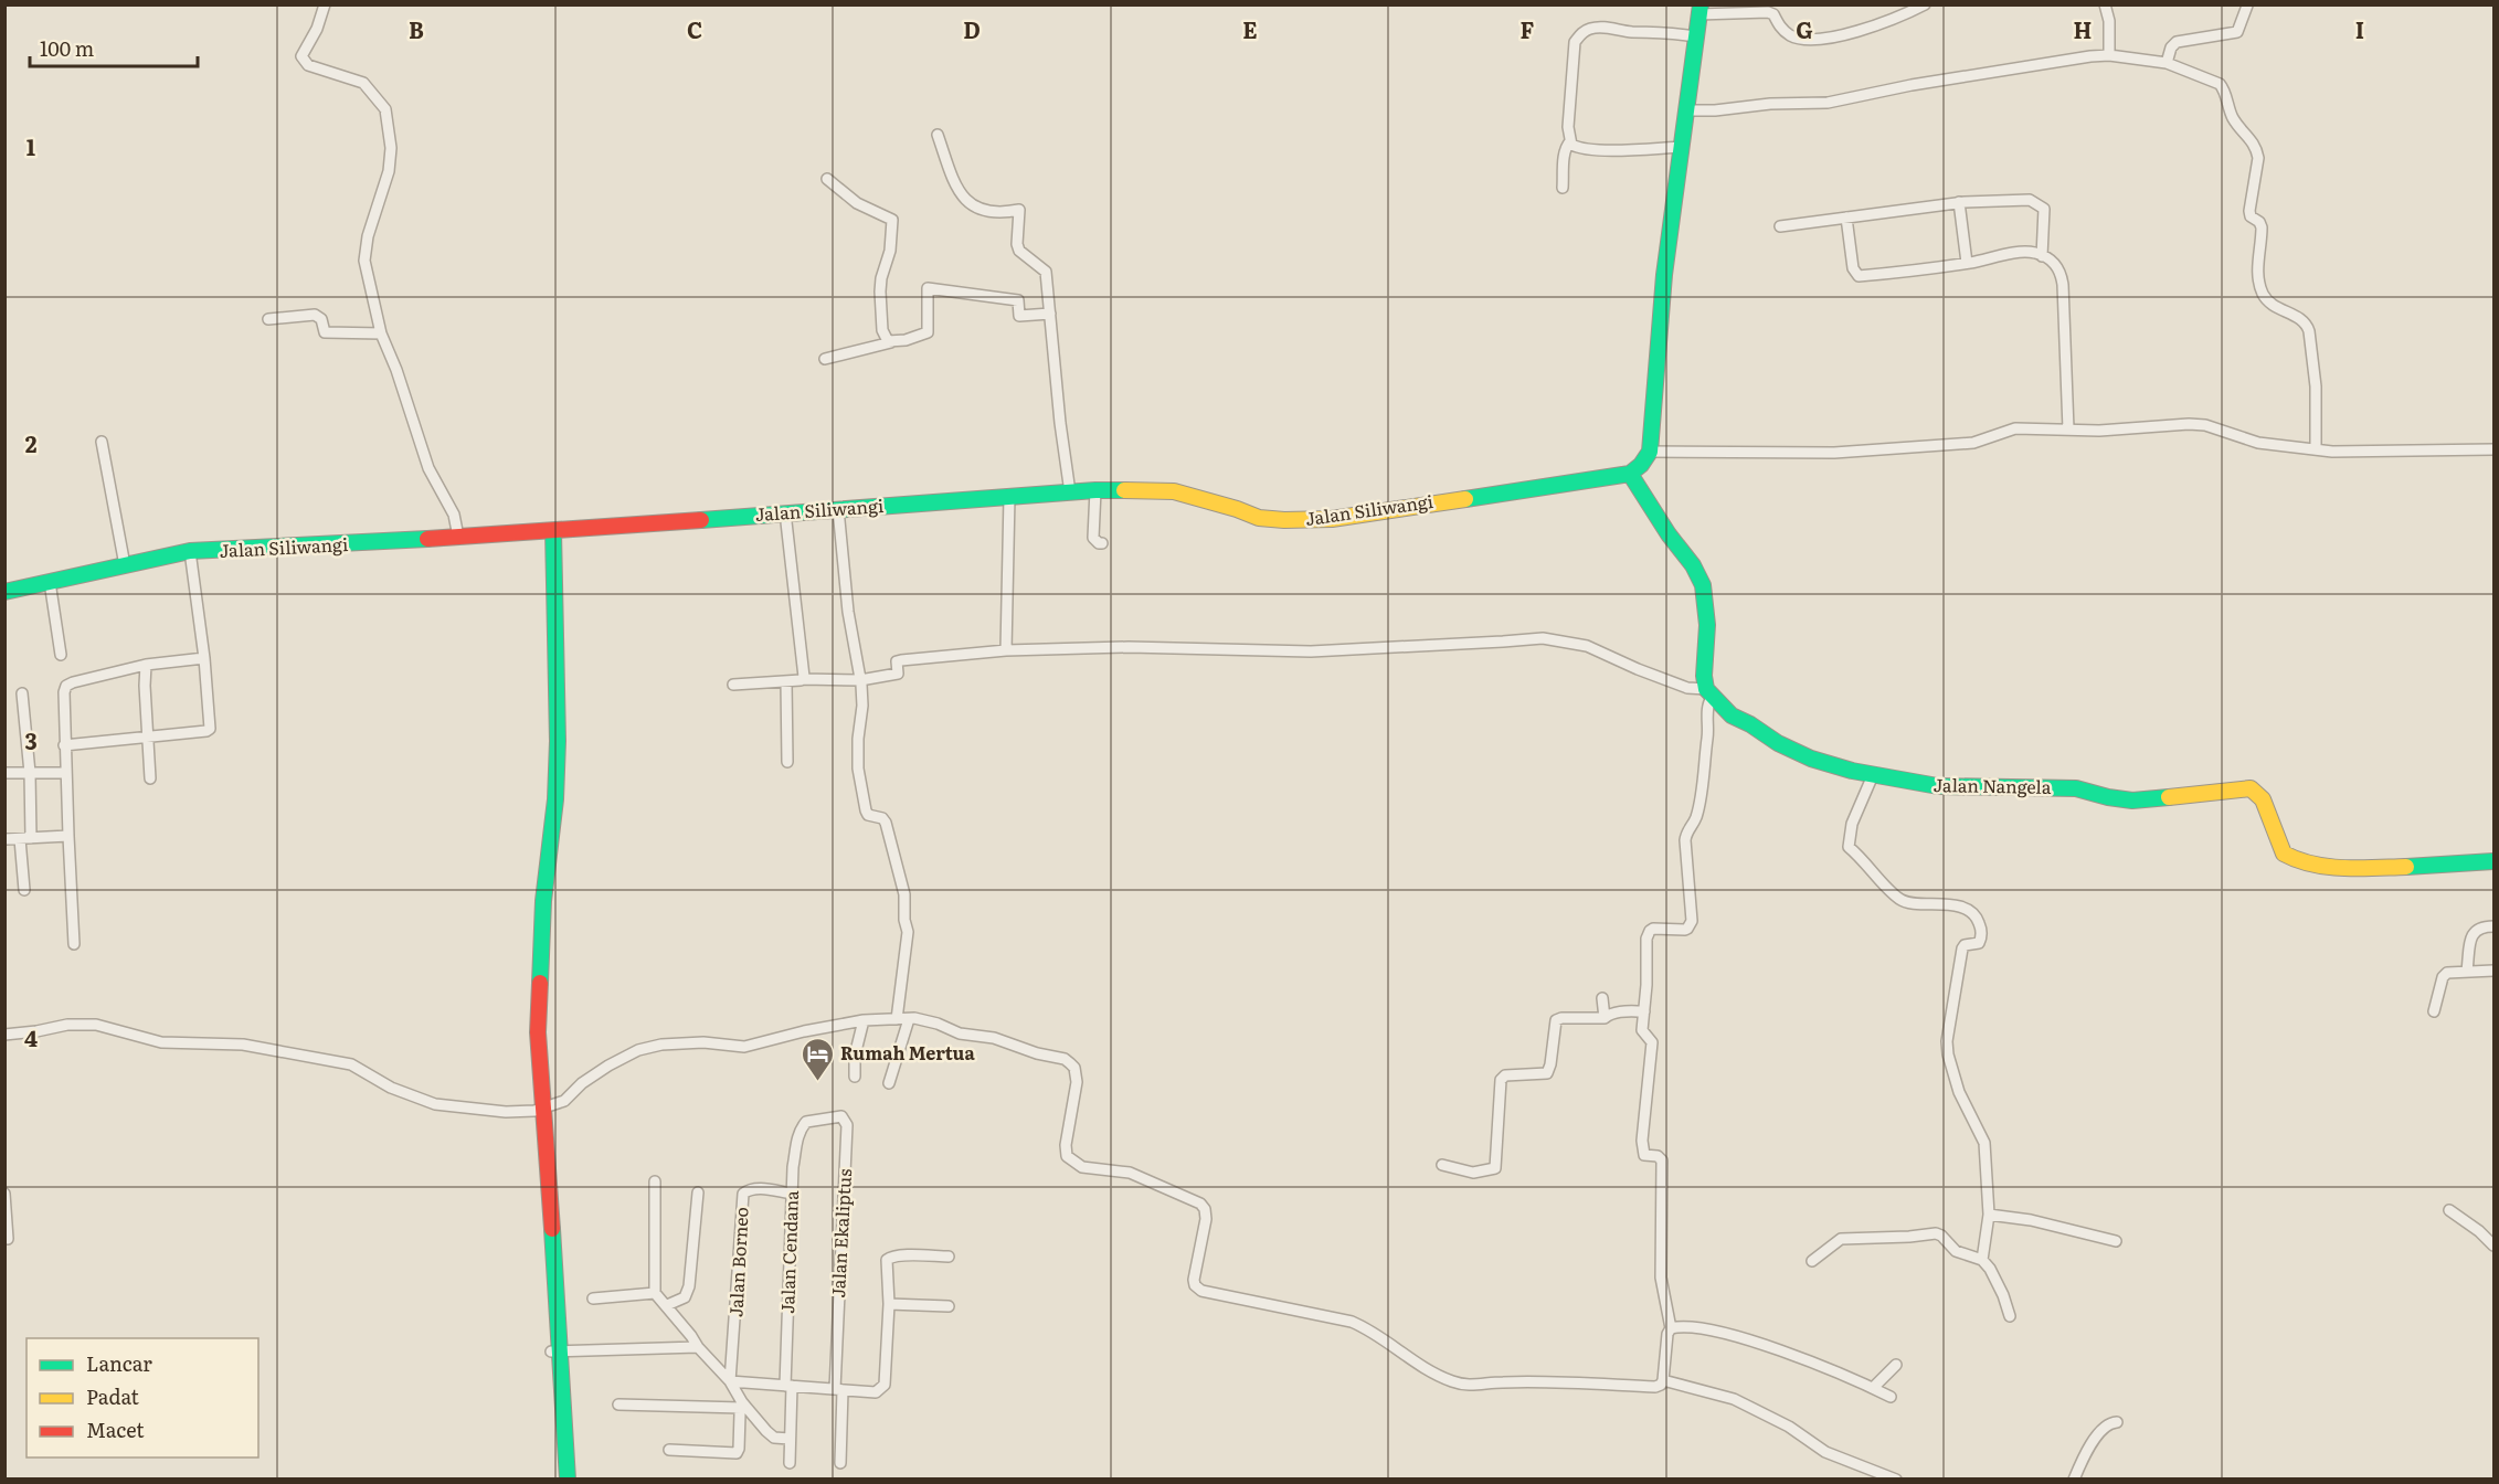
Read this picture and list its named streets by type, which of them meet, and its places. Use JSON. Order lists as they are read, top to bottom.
{
  "streets": {
    "main road": ["Jalan Siliwangi", "Jalan Nangela"],
    "street": ["Jalan Ekaliptus", "Jalan Cendana", "Jalan Borneo"]
  },
  "crossings": [
    ["Jalan Ekaliptus", "Jalan Cendana"],
    ["Jalan Cendana", "Jalan Borneo"]
  ],
  "places": {
    "hotel": ["Rumah Mertua"]
  },
  "legend": ["Lancar", "Padat", "Macet"],
  "scale_bar": "100 m",
  "grid": {
    "columns": [
      "B",
      "C",
      "D",
      "E",
      "F",
      "G",
      "H",
      "I"
    ],
    "rows": [
      "1",
      "2",
      "3",
      "4"
    ]
  }
}
